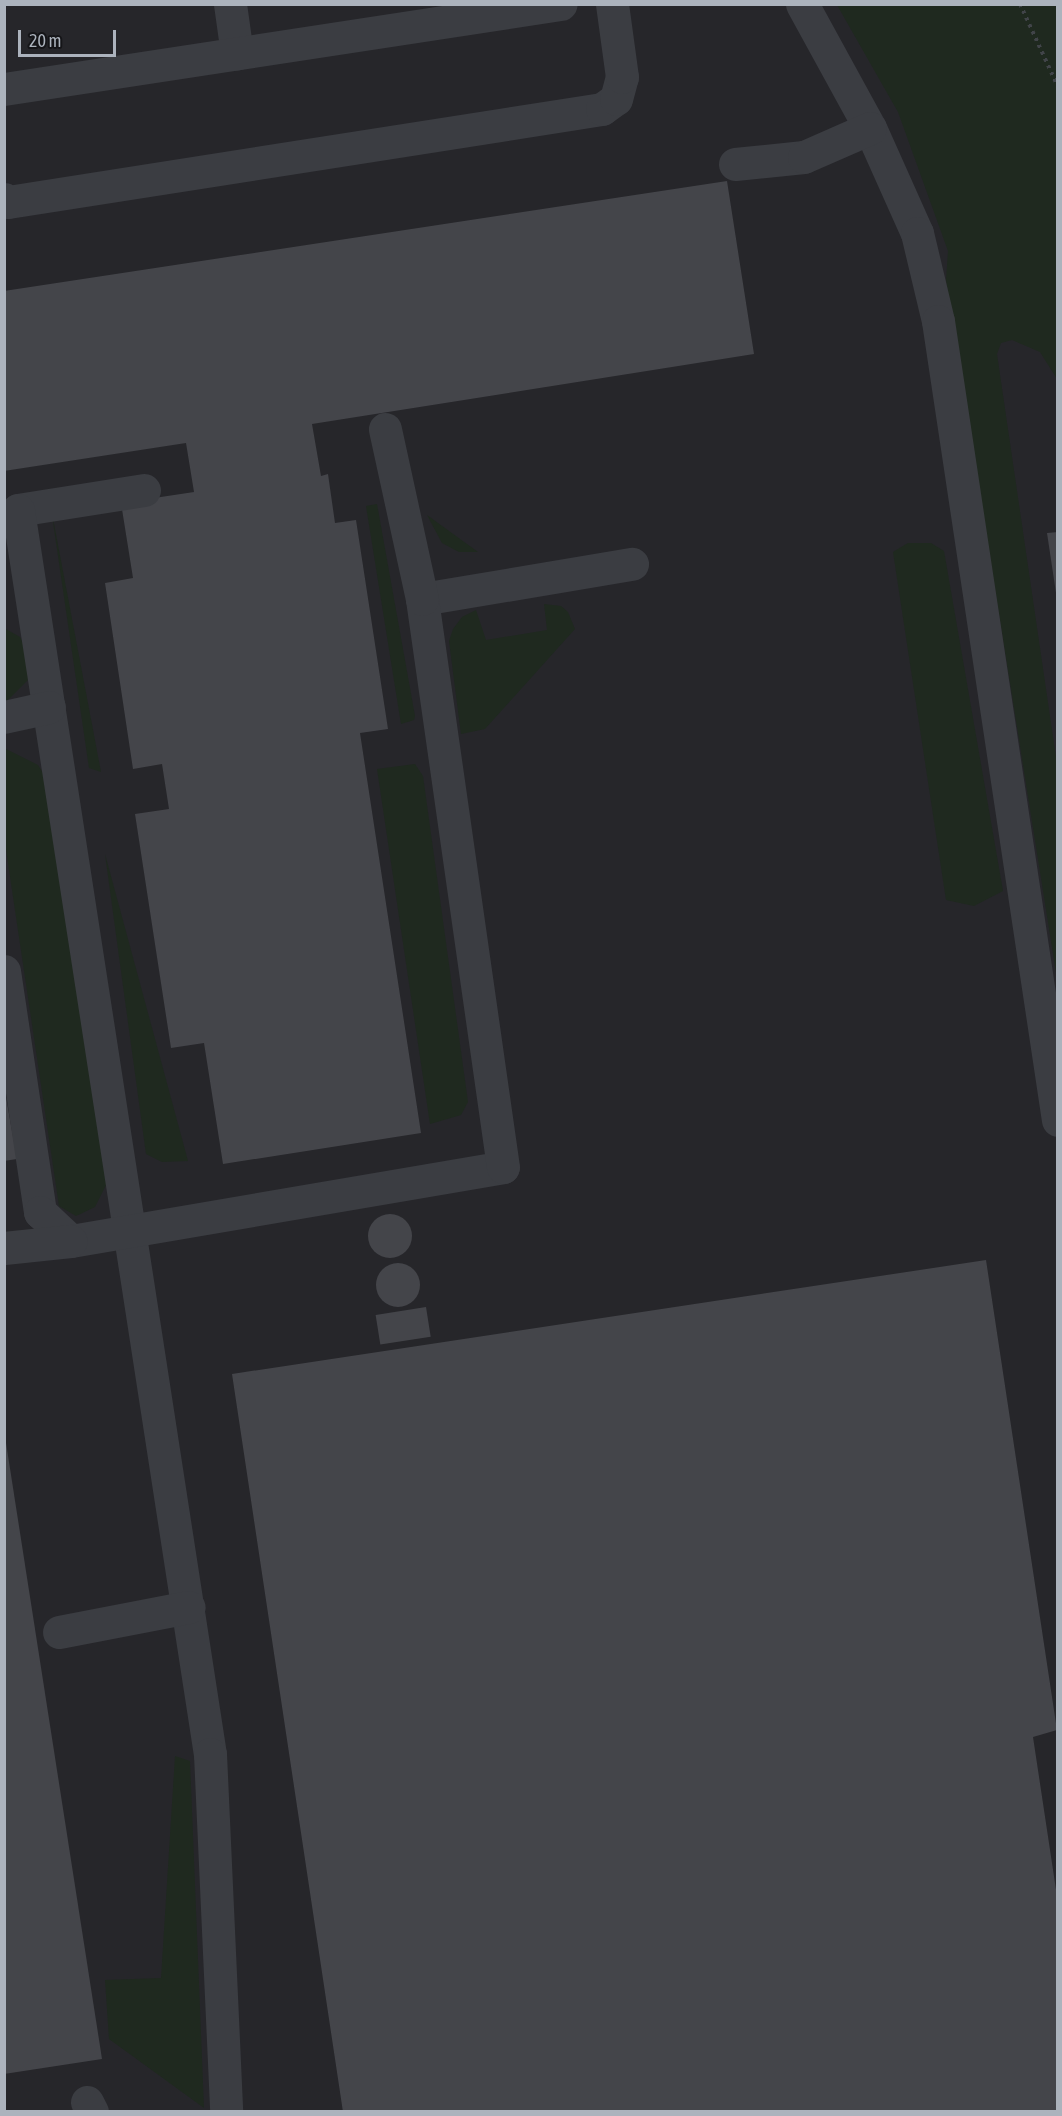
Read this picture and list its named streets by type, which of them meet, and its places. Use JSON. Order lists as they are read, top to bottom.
{
  "scale_bar": "20 m"
}
